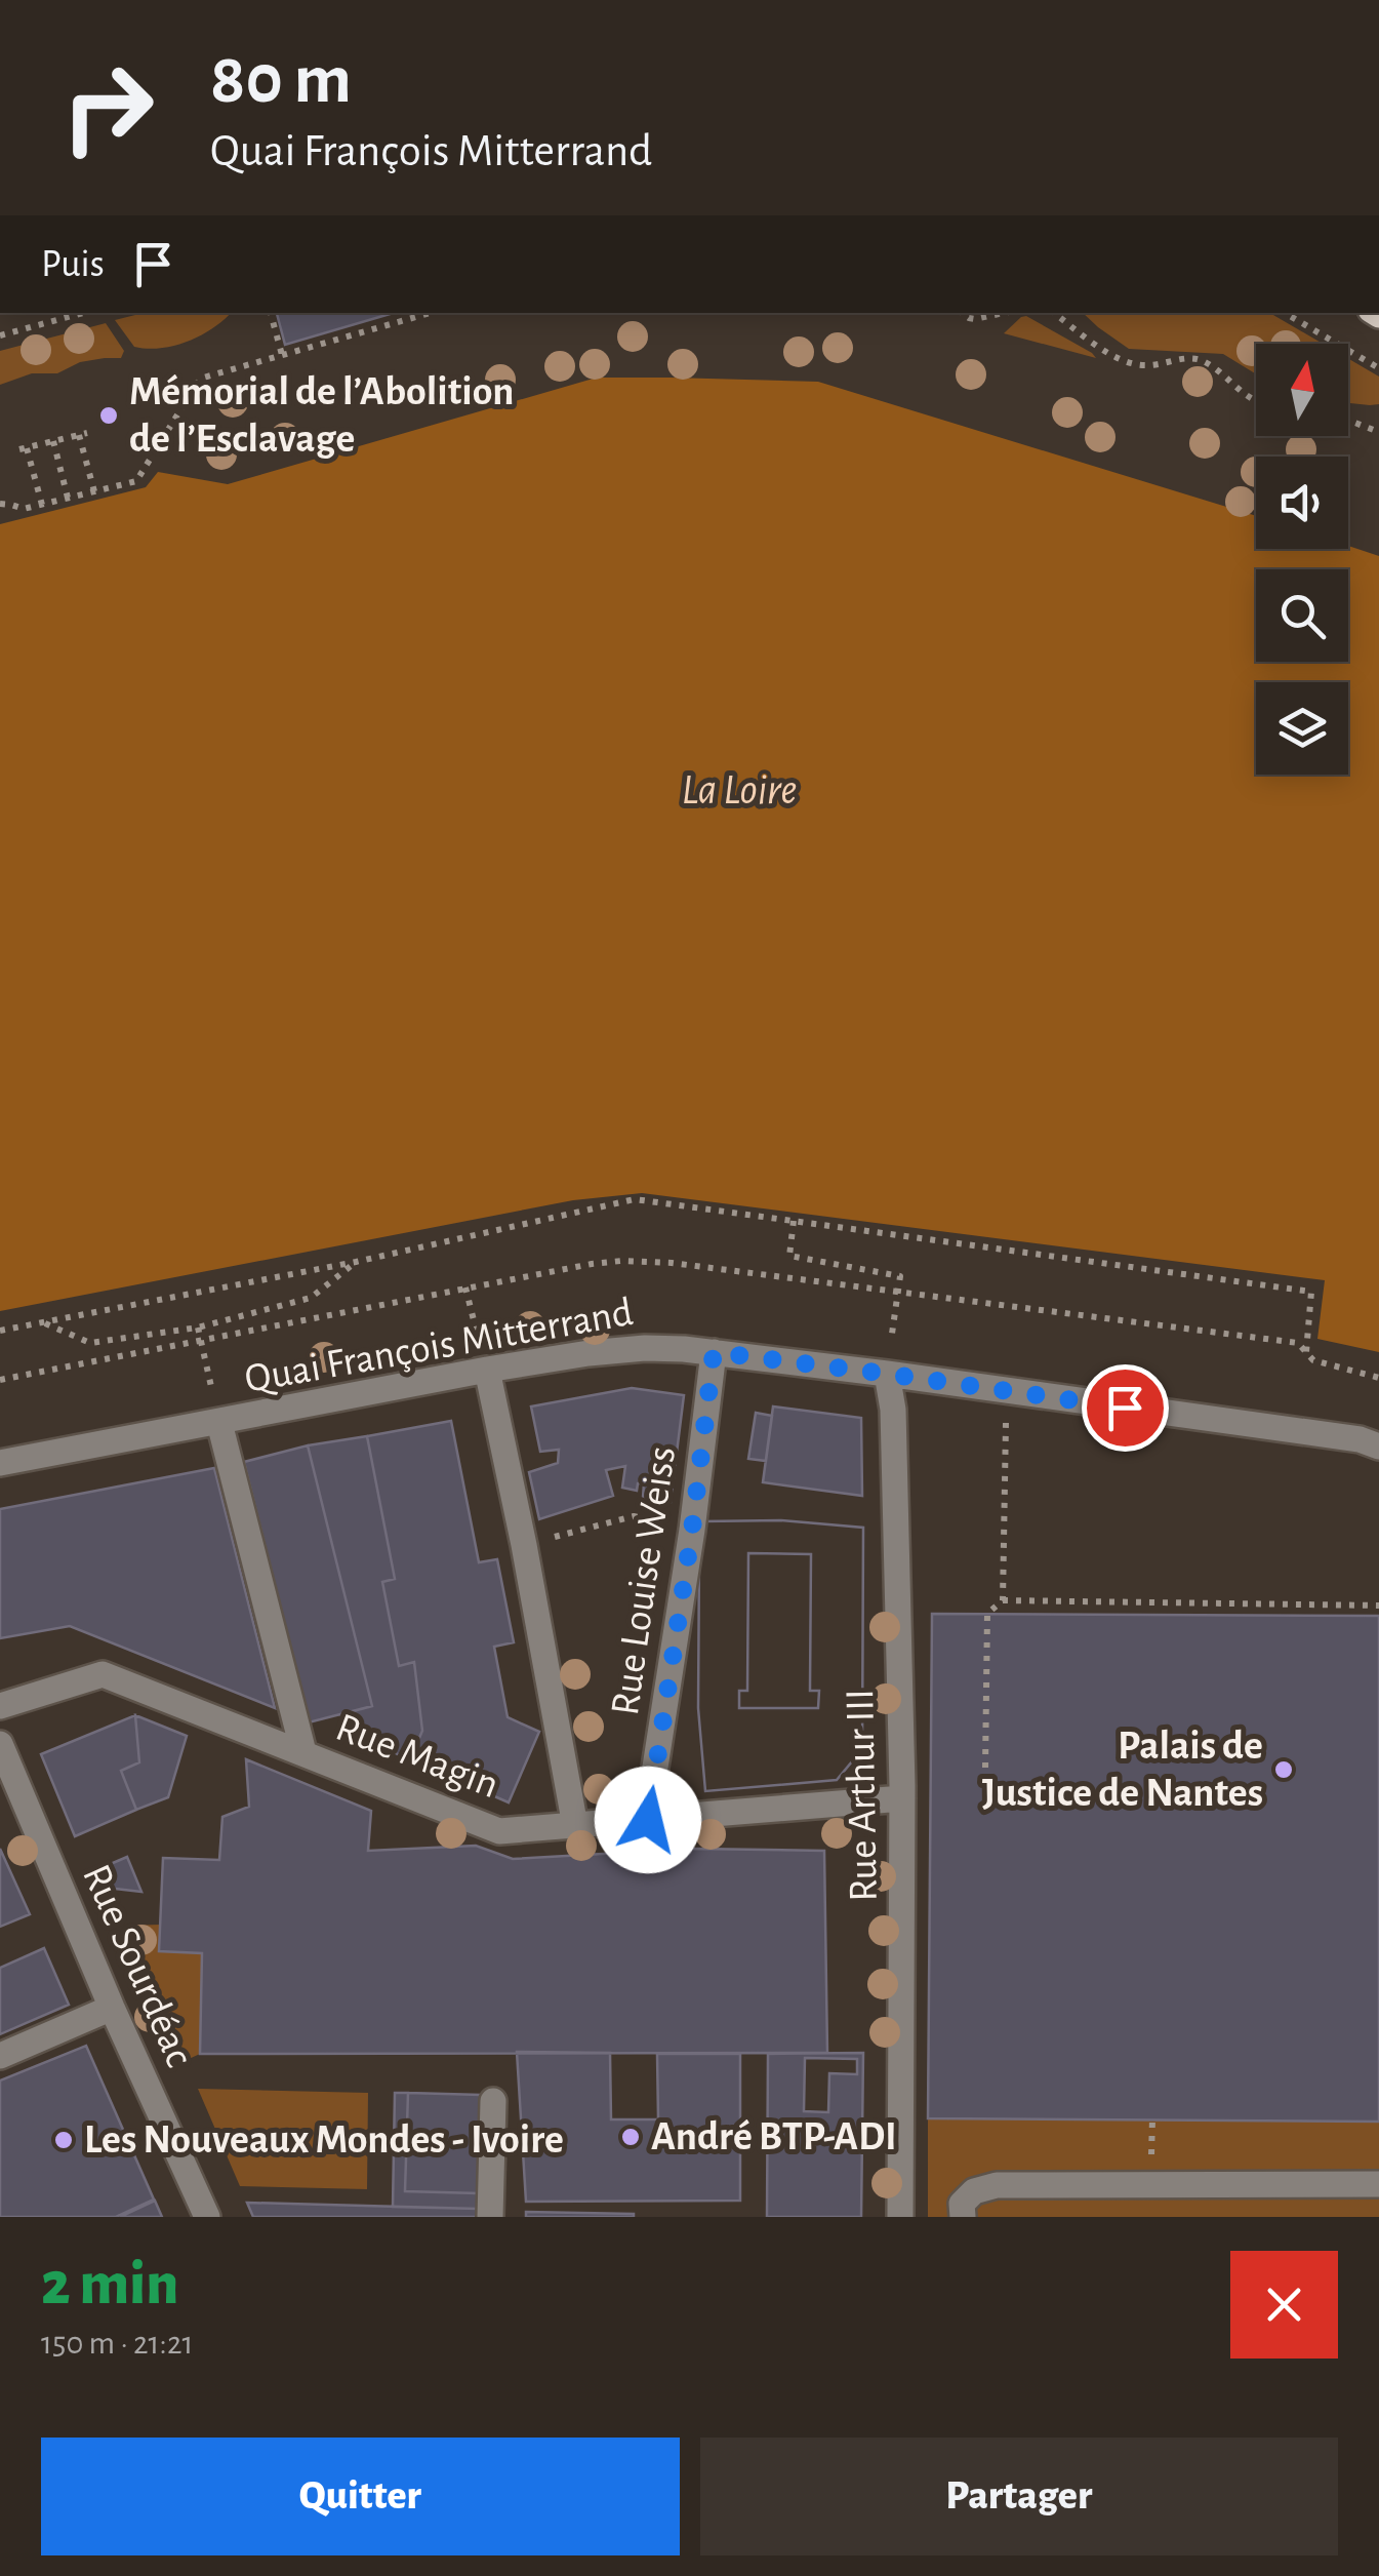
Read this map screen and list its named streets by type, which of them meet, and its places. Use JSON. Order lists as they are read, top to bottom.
{
  "streets": {
    "street": [
      "Quai François Mitterrand",
      "Rue Louise Weiss",
      "Rue Magin",
      "Rue Arthur III",
      "Rue Sourdéac"
    ]
  },
  "crossings": [
    ["Quai François Mitterrand", "Rue Louise Weiss"],
    ["Quai François Mitterrand", "Rue Arthur III"],
    ["Rue Louise Weiss", "Rue Magin"],
    ["Rue Magin", "Rue Arthur III"]
  ],
  "water": ["La Loire"],
  "places": [
    "Mémorial de l’Abolition de l’Esclavage",
    "Palais de Justice de Nantes",
    "André BTP-ADI",
    "Les Nouveaux Mondes - Ivoire"
  ],
  "north": "top",
  "page": {
    "turn": ["80 m", "Quai François Mitterrand"],
    "then": "Puis",
    "heading": ["2 min", "150 m · 21:21"],
    "buttons": ["Quitter", "Partager"]
  }
}
